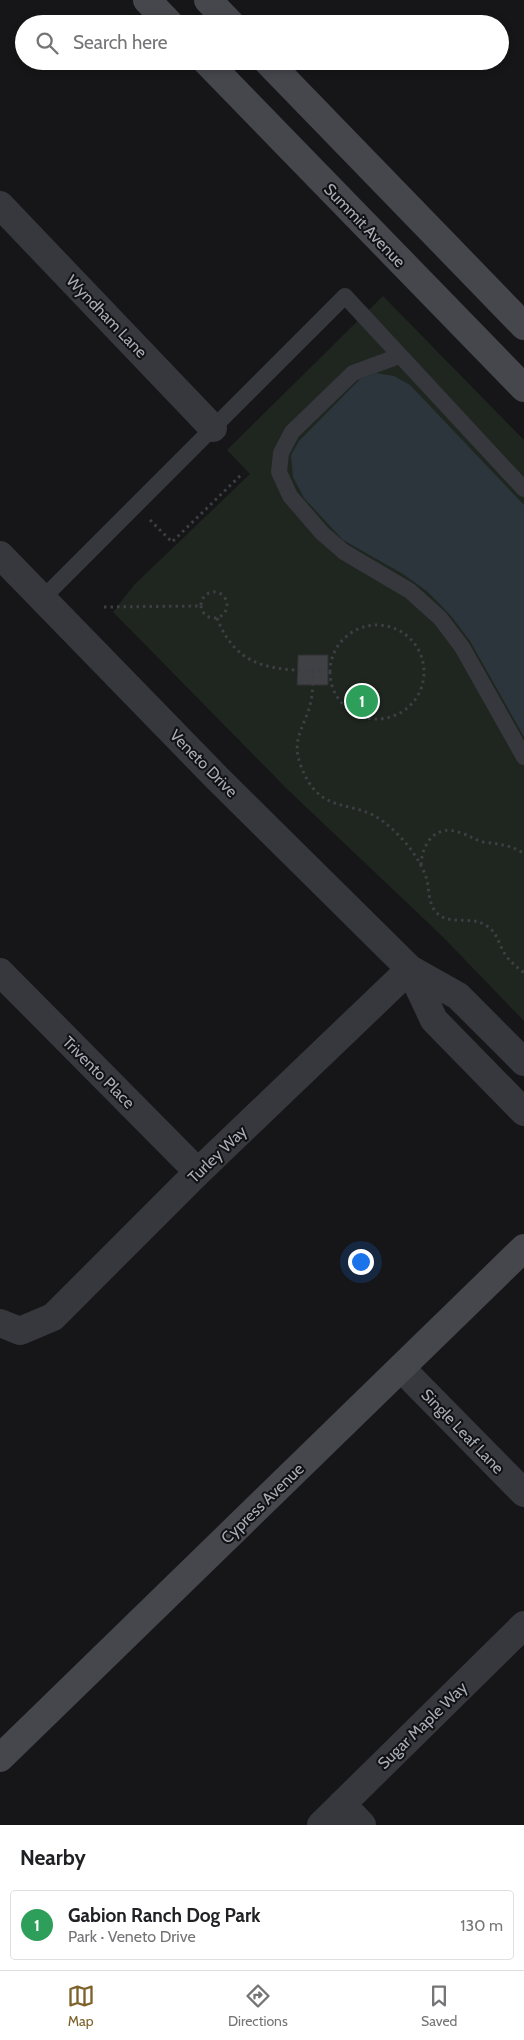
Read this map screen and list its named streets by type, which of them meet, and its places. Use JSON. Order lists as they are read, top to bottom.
{
  "streets": {
    "main road": ["Summit Avenue", "Cypress Avenue"],
    "street": [
      "Wyndham Lane",
      "Veneto Drive",
      "Trivento Place",
      "Turley Way",
      "Single Leaf Lane",
      "Sugar Maple Way"
    ]
  },
  "crossings": [
    ["Veneto Drive", "Turley Way"],
    ["Trivento Place", "Turley Way"],
    ["Single Leaf Lane", "Cypress Avenue"]
  ],
  "page": {
    "search": "Search here",
    "pins": "1",
    "heading": "Nearby",
    "list": [
      {
        "mark": "1",
        "name": "Gabion Ranch Dog Park",
        "note": "Park · Veneto Drive",
        "value": "130 m"
      }
    ],
    "nav": ["Map", "Directions", "Saved"]
  }
}
